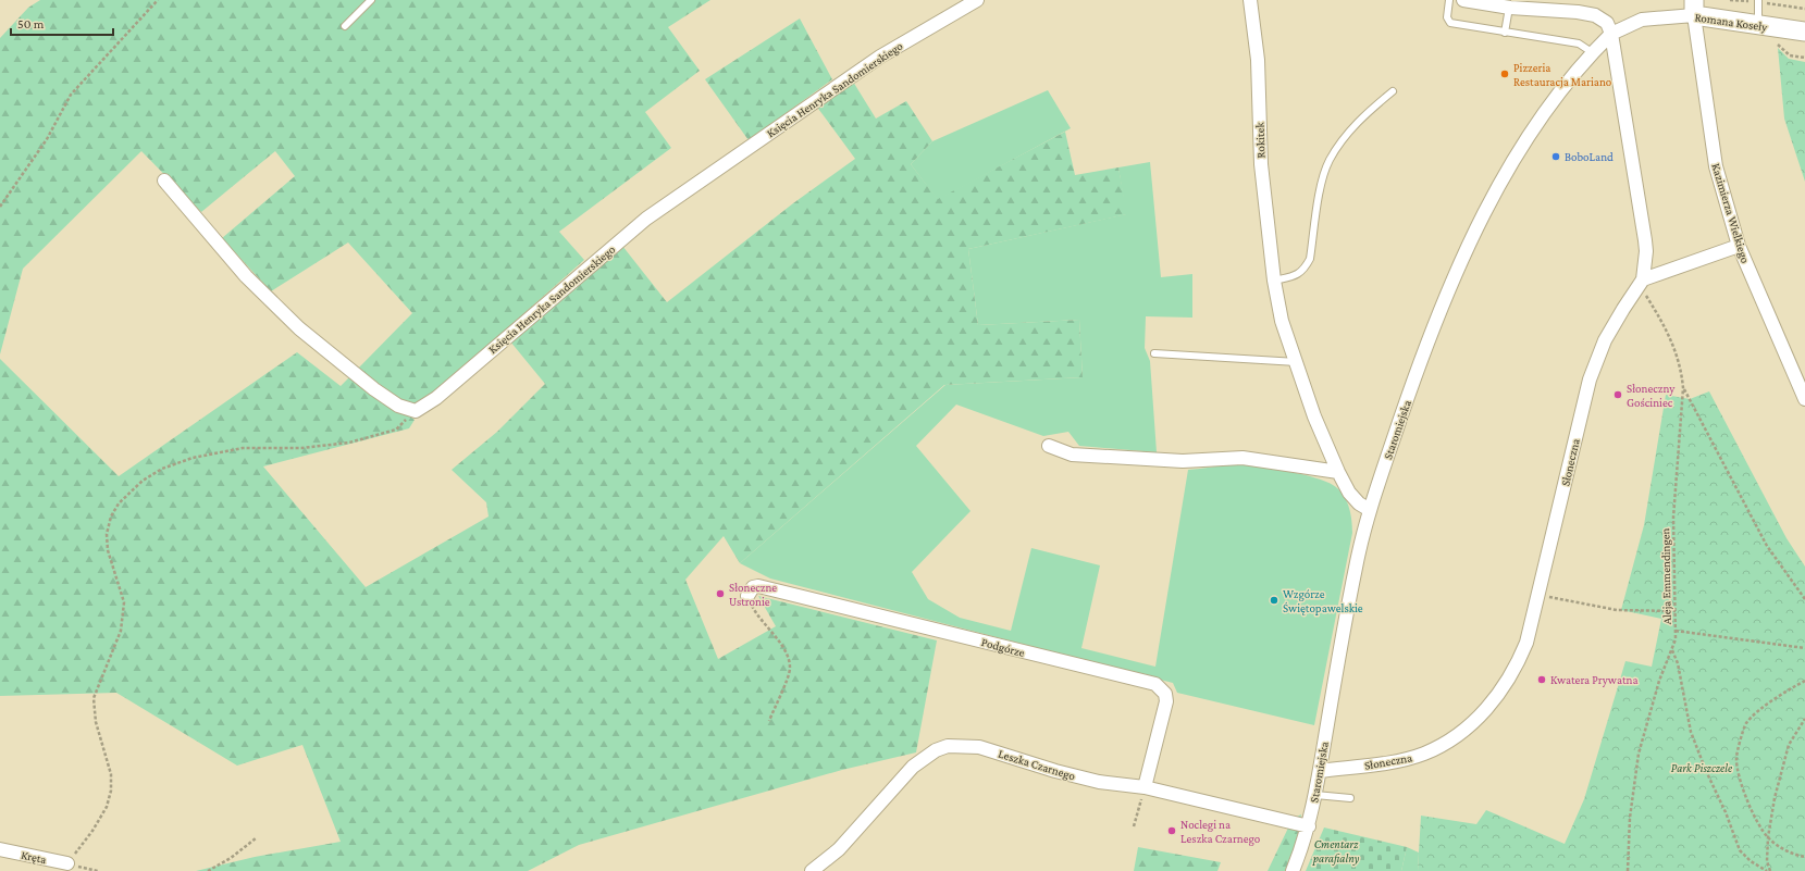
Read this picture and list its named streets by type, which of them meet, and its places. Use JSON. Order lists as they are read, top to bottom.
{
  "streets": {
    "street": [
      "Romana Koseły",
      "Księcia Henryka Sandomierskiego",
      "Rokitek",
      "Kazimierza Wielkiego",
      "Staromiejska",
      "Słoneczna",
      "Podgórze",
      "Leszka Czarnego",
      "Kręta"
    ],
    "path": ["Aleja Emmendingen"]
  },
  "crossings": [
    ["Romana Koseły", "Kazimierza Wielkiego"],
    ["Romana Koseły", "Staromiejska"],
    ["Romana Koseły", "Słoneczna"],
    ["Rokitek", "Staromiejska"],
    ["Staromiejska", "Słoneczna"],
    ["Staromiejska", "Leszka Czarnego"],
    ["Słoneczna", "Aleja Emmendingen"],
    ["Podgórze", "Leszka Czarnego"]
  ],
  "parks": ["Park Piszczele", "Cmentarz parafialny"],
  "places": [
    "Pizzeria Restauracja Mariano",
    "BoboLand",
    "Słoneczny Gościniec",
    "Słoneczne Ustronie",
    "Wzgórze Świętopawelskie",
    "Kwatera Prywatna",
    "Noclegi na Leszka Czarnego"
  ],
  "scale_bar": "50 m"
}
